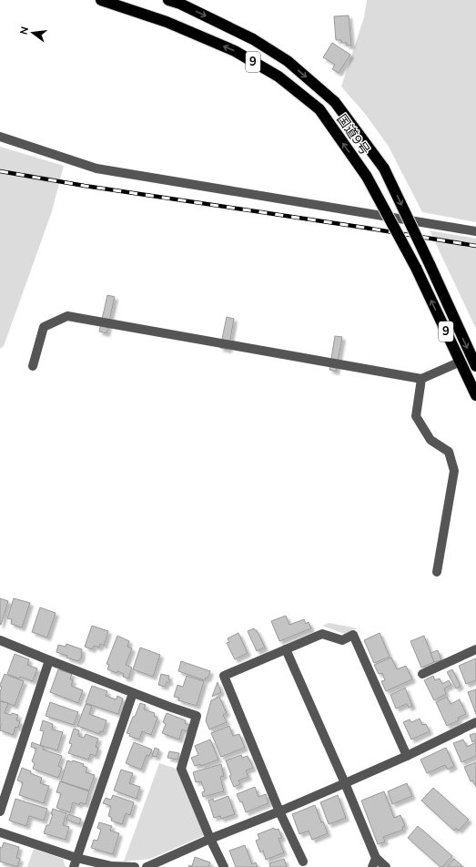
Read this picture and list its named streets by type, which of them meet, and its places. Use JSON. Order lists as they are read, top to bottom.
{
  "streets": {
    "highway": ["9", "国道9号"]
  },
  "north": "left"
}
